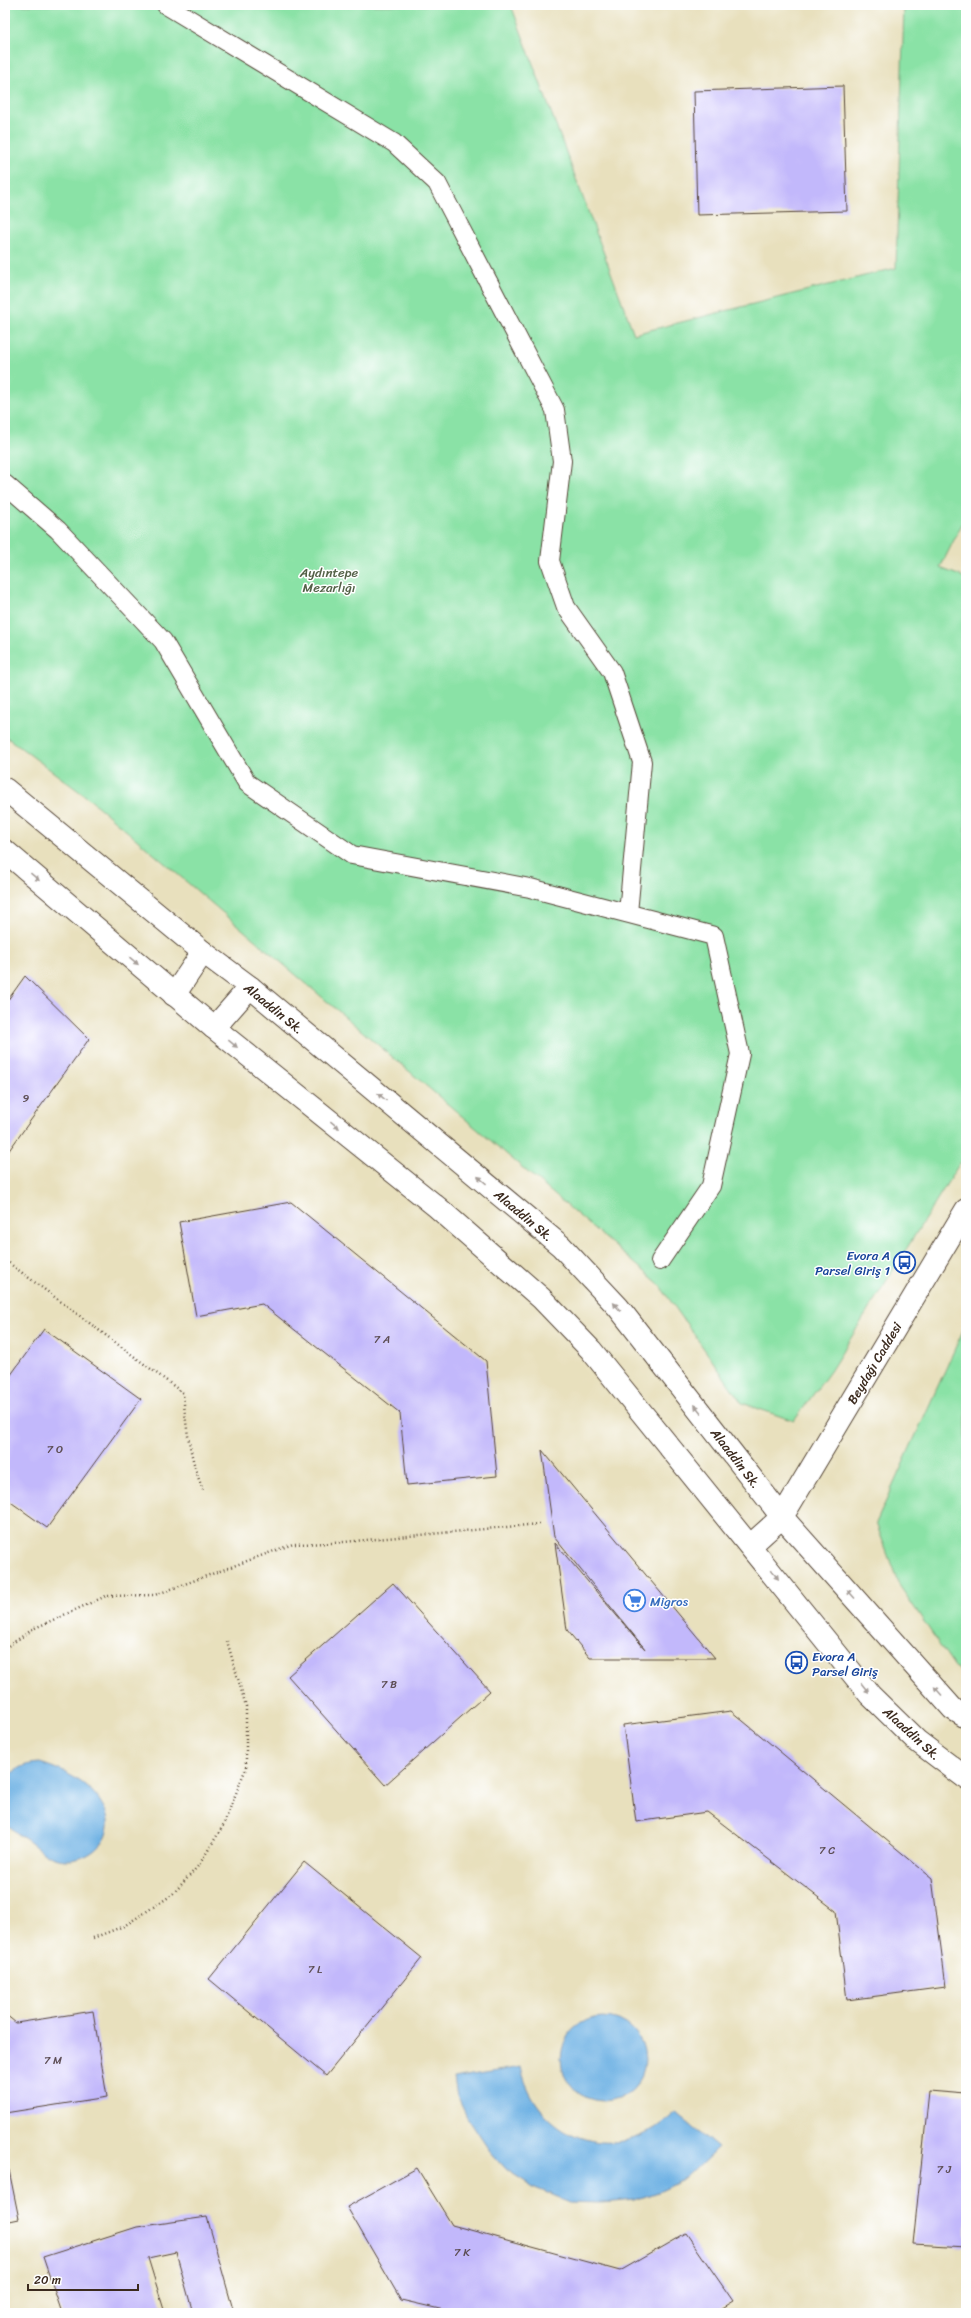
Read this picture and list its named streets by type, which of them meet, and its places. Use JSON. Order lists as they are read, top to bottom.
{
  "streets": {
    "street": ["Alaaddin Sk.", "Beydağı Caddesi"]
  },
  "crossings": [
    ["Alaaddin Sk.", "Beydağı Caddesi"]
  ],
  "parks": ["Aydıntepe Mezarlığı"],
  "places": {
    "bus stop": ["Evora A Parsel Giriş 1", "Evora A Parsel Giriş"],
    "supermarket": ["Migros"]
  },
  "house_numbers": [
    "9",
    "7 A",
    "7 O",
    "7 B",
    "7 C",
    "7 L",
    "7 M",
    "7 J",
    "7 K"
  ],
  "scale_bar": "20 m"
}
